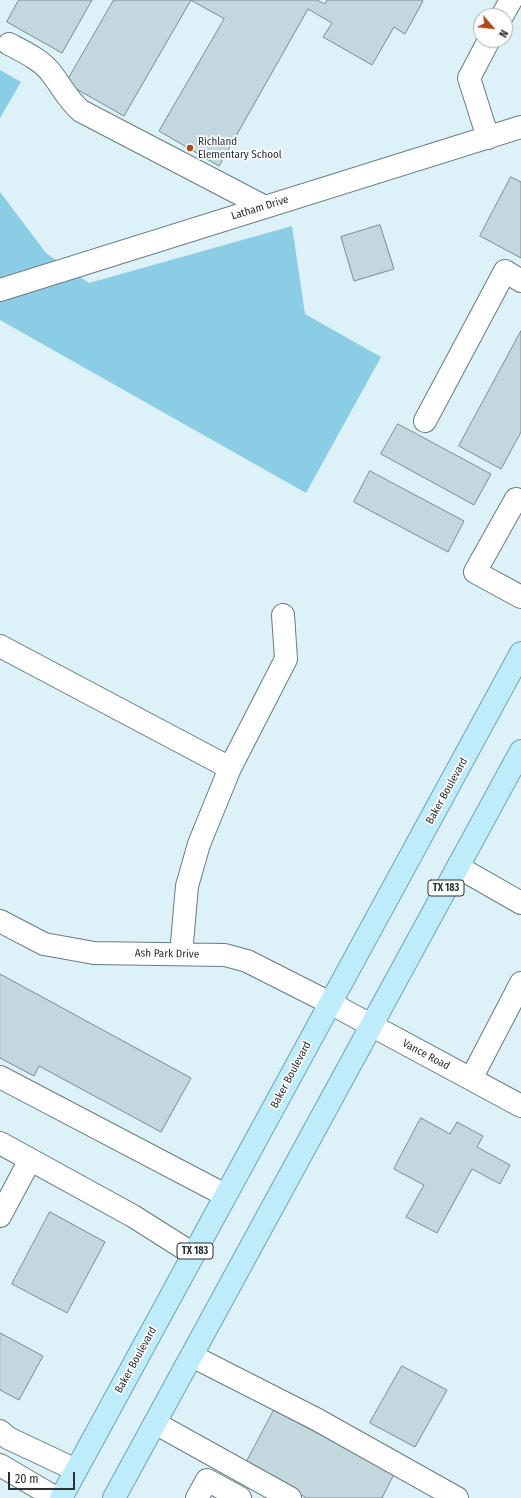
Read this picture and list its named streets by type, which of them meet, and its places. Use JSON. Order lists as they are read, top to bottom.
{
  "streets": {
    "main road": ["Baker Boulevard", "TX 183"],
    "street": ["Latham Drive", "Ash Park Drive", "Vance Road"]
  },
  "crossings": [
    ["Baker Boulevard", "Ash Park Drive"],
    ["Baker Boulevard", "Vance Road"],
    ["TX 183", "Vance Road"],
    ["Ash Park Drive", "Vance Road"]
  ],
  "places": ["Richland Elementary School"],
  "scale_bar": "20 m",
  "north": "bottom right"
}
